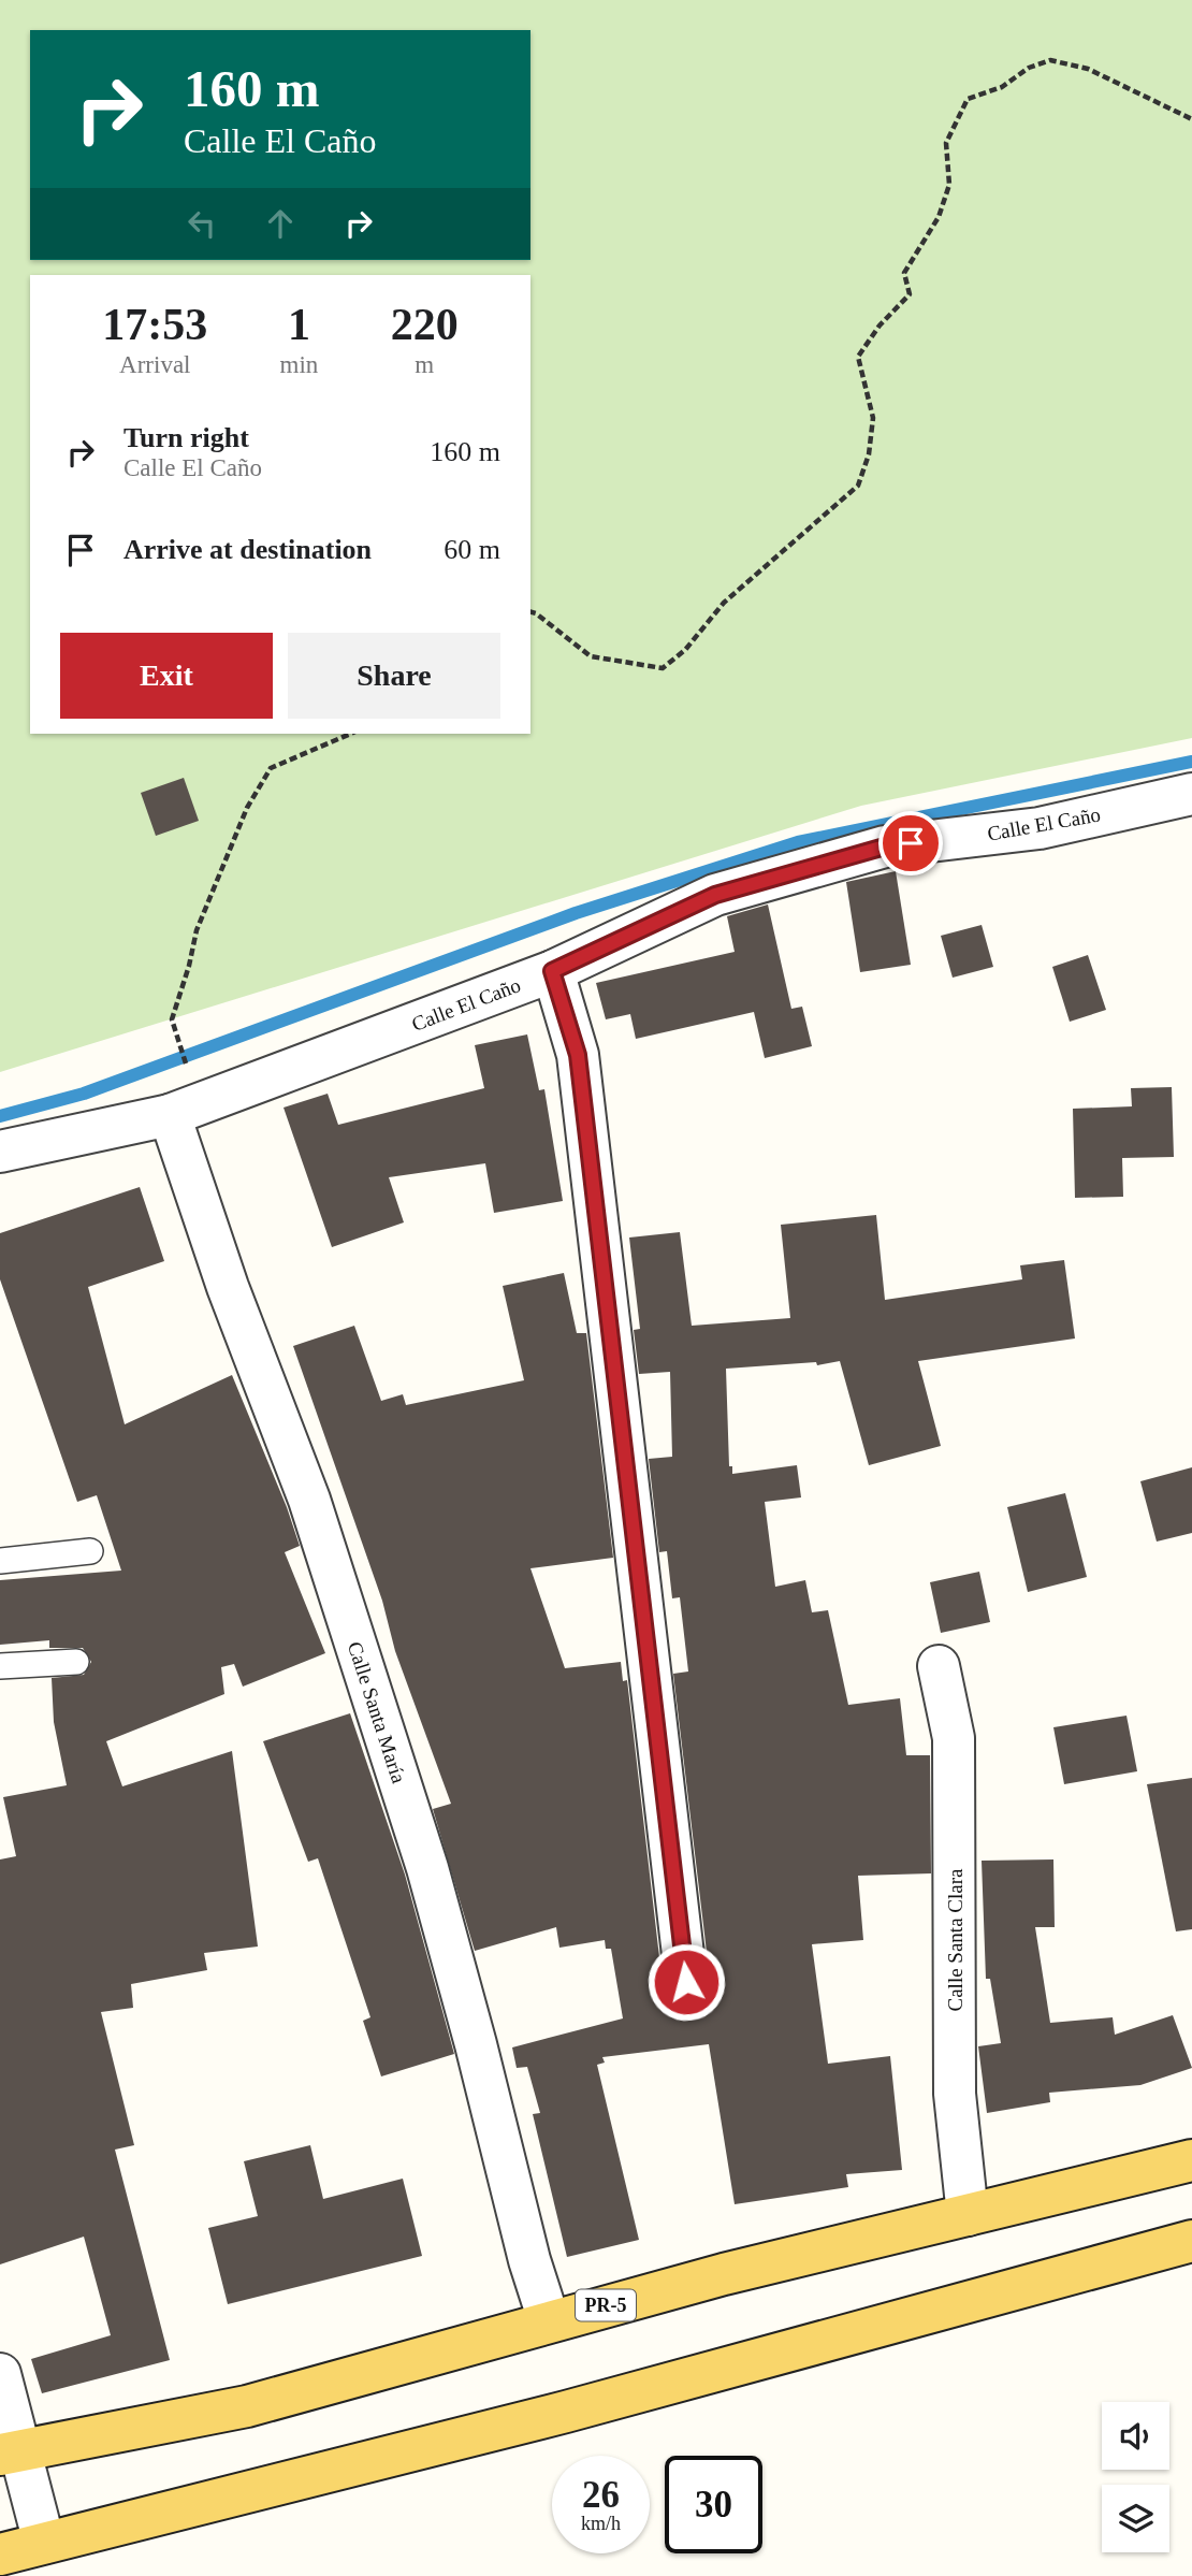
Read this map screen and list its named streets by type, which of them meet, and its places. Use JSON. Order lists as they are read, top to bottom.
{
  "streets": {
    "main road": ["PR-5"],
    "street": ["Calle El Caño", "Calle Santa María", "Calle Santa Clara"]
  },
  "crossings": [
    ["Calle El Caño", "Calle Santa María"],
    ["Calle Santa María", "PR-5"],
    ["Calle Santa Clara", "PR-5"]
  ],
  "page": {
    "turn": ["160 m", "Calle El Caño"],
    "eta": [
      "17:53",
      "Arrival",
      "1",
      "min",
      "220",
      "m"
    ],
    "list": [
      {
        "name": "Turn right",
        "note": "Calle El Caño",
        "value": "160 m"
      },
      {
        "name": "Arrive at destination",
        "value": "60 m"
      }
    ],
    "buttons": ["Exit", "Share"],
    "speed": "26 km/h",
    "limit": "30"
  }
}
